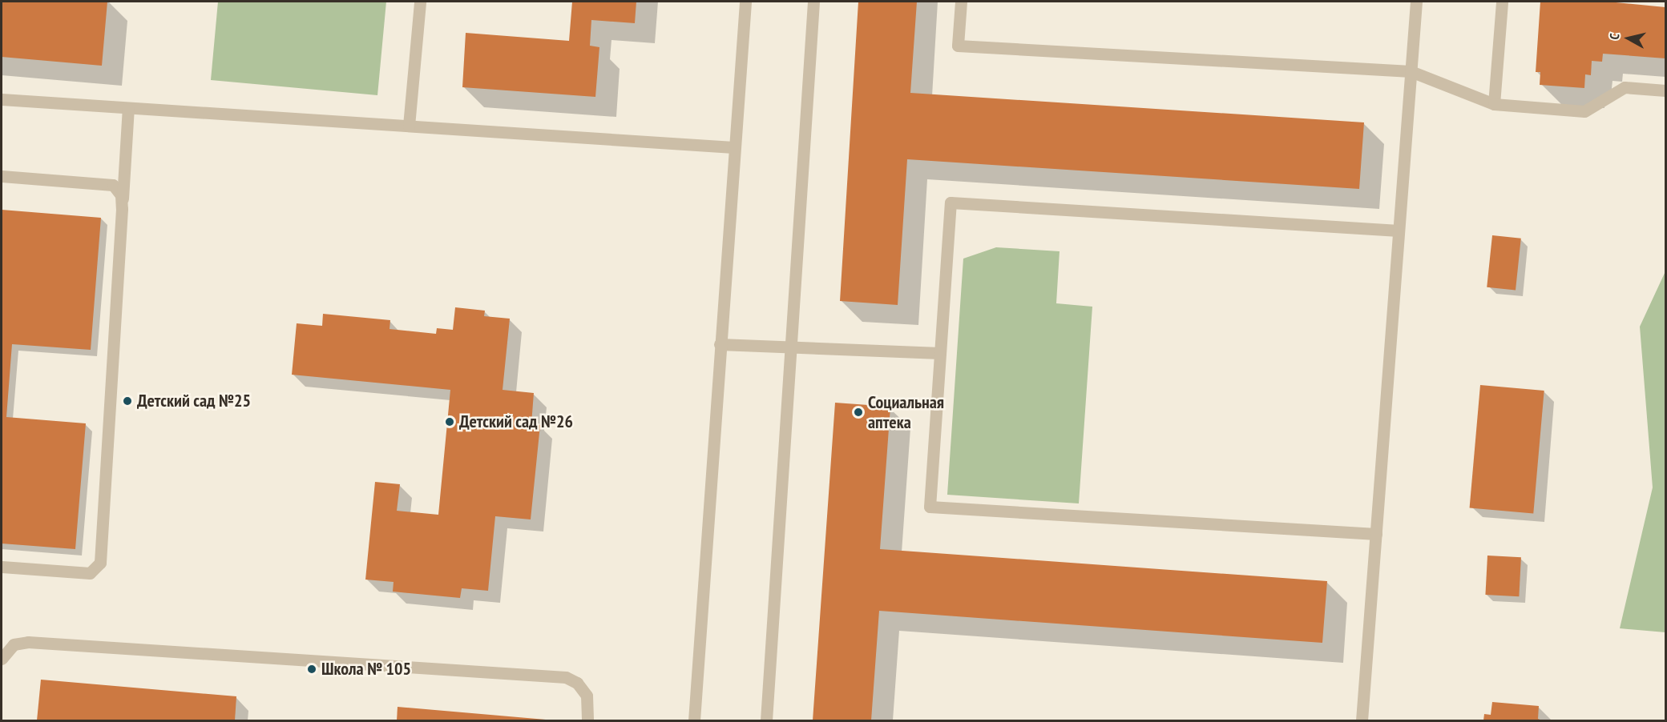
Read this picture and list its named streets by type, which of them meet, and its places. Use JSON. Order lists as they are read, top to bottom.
{
  "places": [
    "Детский сад №25",
    "Социальная аптека",
    "Детский сад №26",
    "Школа № 105"
  ],
  "north": "left"
}
